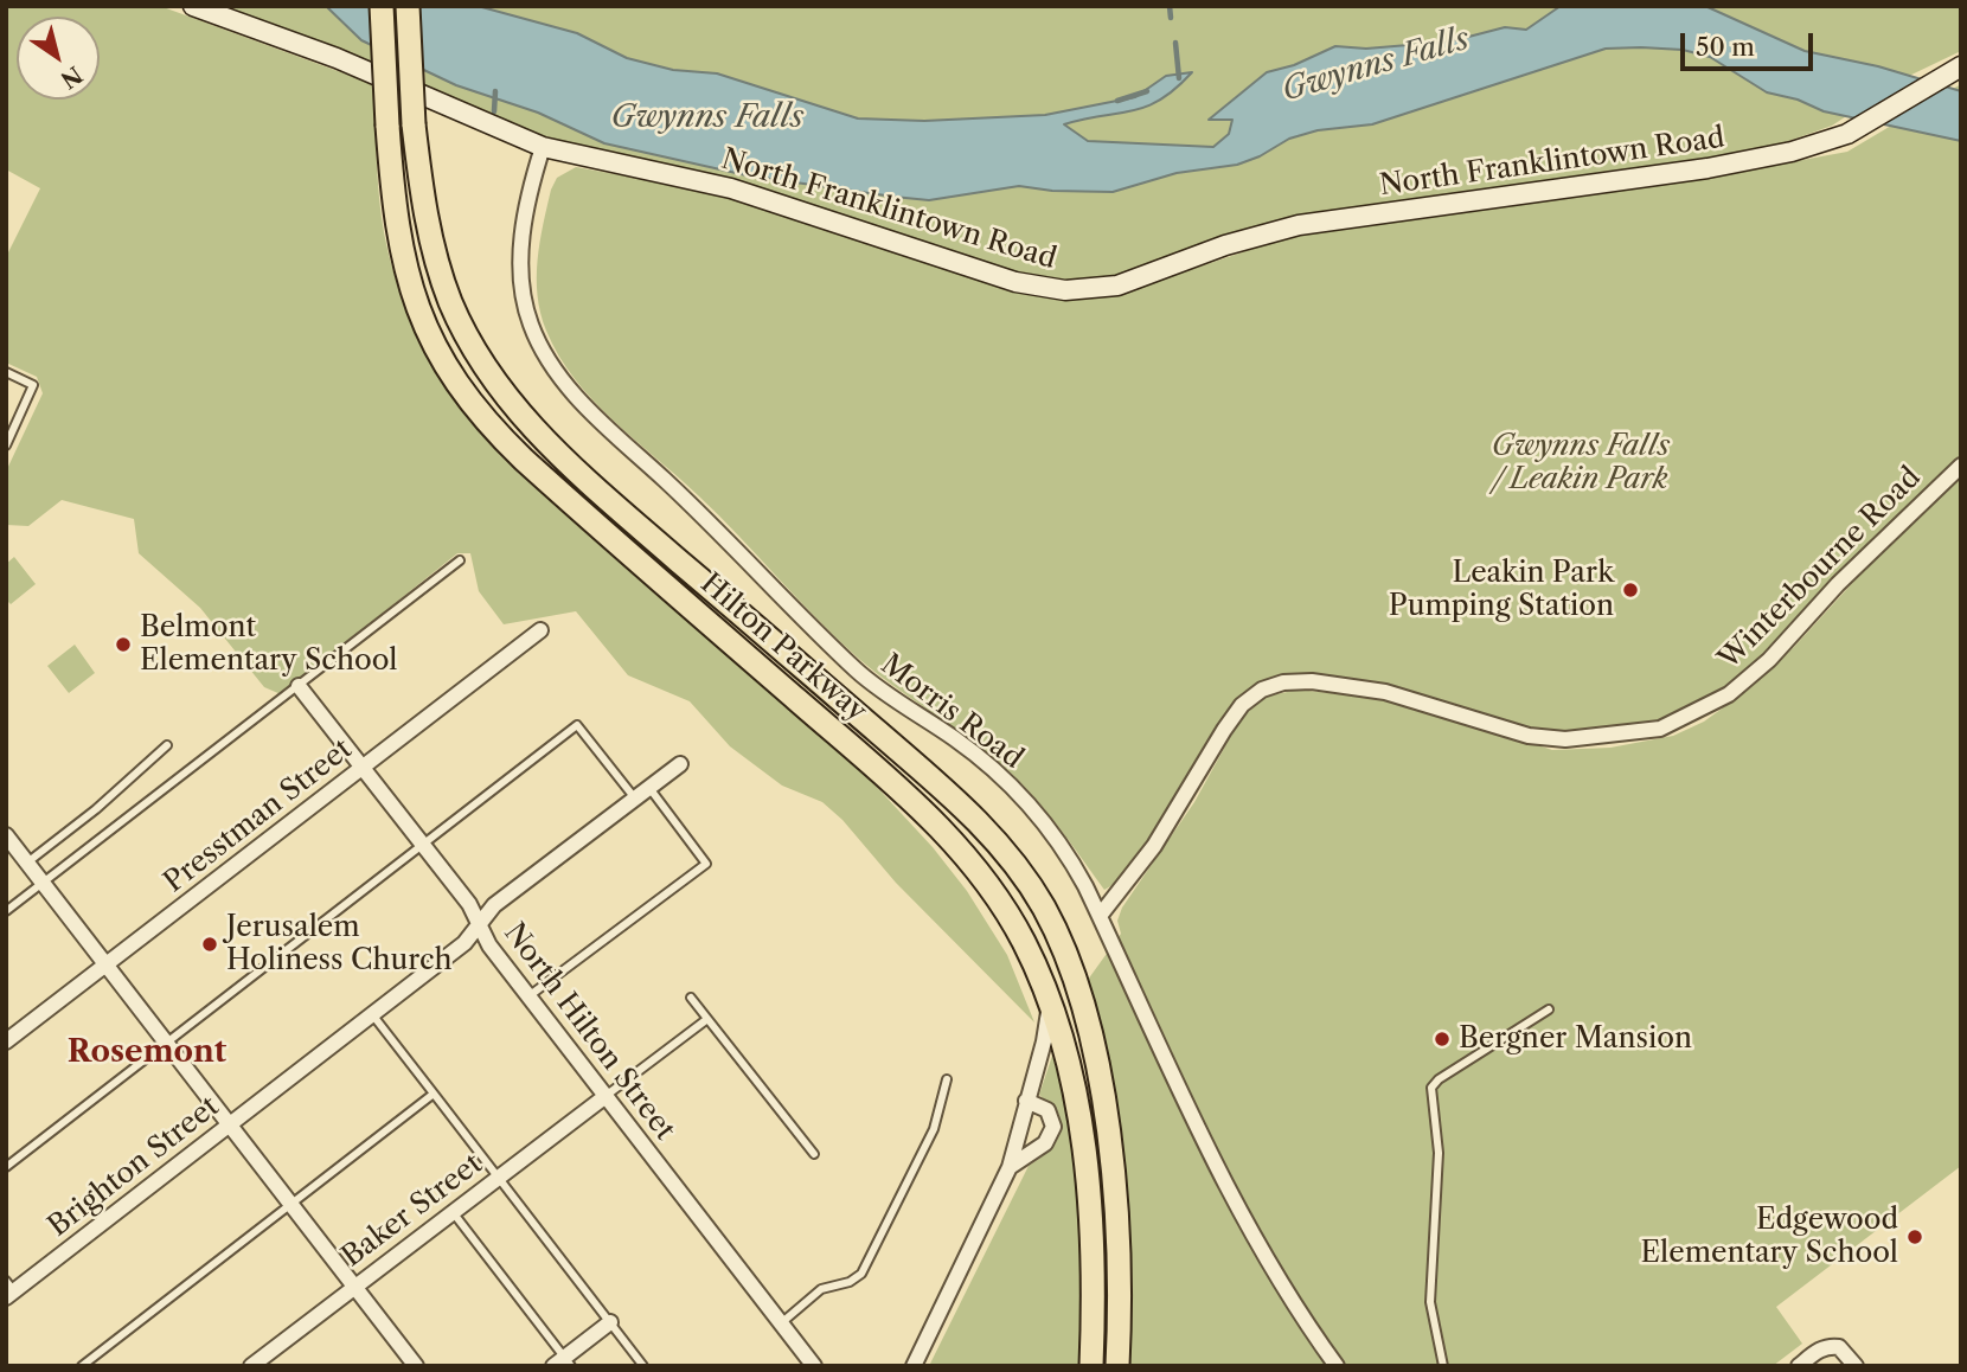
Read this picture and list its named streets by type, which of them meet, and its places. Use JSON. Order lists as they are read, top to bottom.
{
  "streets": {
    "main road": ["Hilton Parkway"],
    "street": [
      "North Franklintown Road",
      "Winterbourne Road",
      "Morris Road",
      "Presstman Street",
      "North Hilton Street",
      "Brighton Street",
      "Baker Street"
    ]
  },
  "crossings": [
    ["North Franklintown Road", "Morris Road"],
    ["Winterbourne Road", "Morris Road"],
    ["Presstman Street", "North Hilton Street"],
    ["North Hilton Street", "Brighton Street"],
    ["North Hilton Street", "Baker Street"]
  ],
  "districts": ["Rosemont"],
  "water": ["Gwynns Falls"],
  "parks": ["Gwynns Falls / Leakin Park"],
  "places": [
    "Leakin Park Pumping Station",
    "Belmont Elementary School",
    "Jerusalem Holiness Church",
    "Bergner Mansion",
    "Edgewood Elementary School"
  ],
  "scale_bar": "50 m",
  "north": "bottom right"
}
